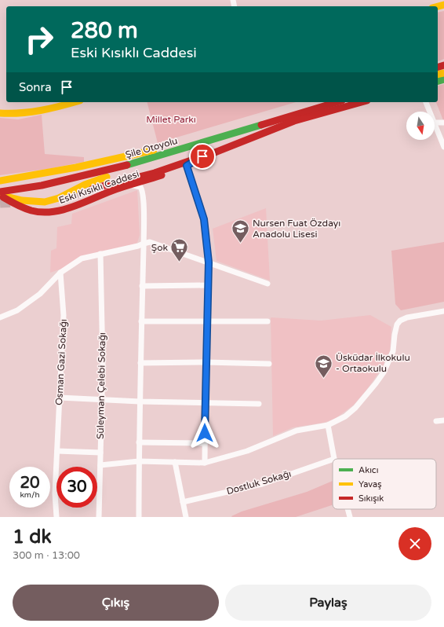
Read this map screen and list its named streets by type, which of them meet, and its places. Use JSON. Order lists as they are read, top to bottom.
{
  "streets": {
    "main road": ["Şile Otoyolu", "Eski Kısıklı Caddesi"],
    "street": ["Osman Gazi Sokağı", "Süleyman Çelebi Sokağı", "Dostluk Sokağı"]
  },
  "parks": ["Millet Parkı"],
  "places": {
    "school or university": ["Nursen Fuat Özdayı Anadolu Lisesi", "Üsküdar İlkokulu - Ortaokulu"],
    "supermarket": ["Şok"]
  },
  "legend": ["Akıcı", "Yavaş", "Sıkışık"],
  "north": "bottom",
  "page": {
    "turn": ["280 m", "Eski Kısıklı Caddesi"],
    "then": "Sonra",
    "speed": "20 km/h",
    "limit": "30",
    "heading": ["1 dk", "300 m · 13:00"],
    "buttons": ["Çıkış", "Paylaş"]
  }
}
